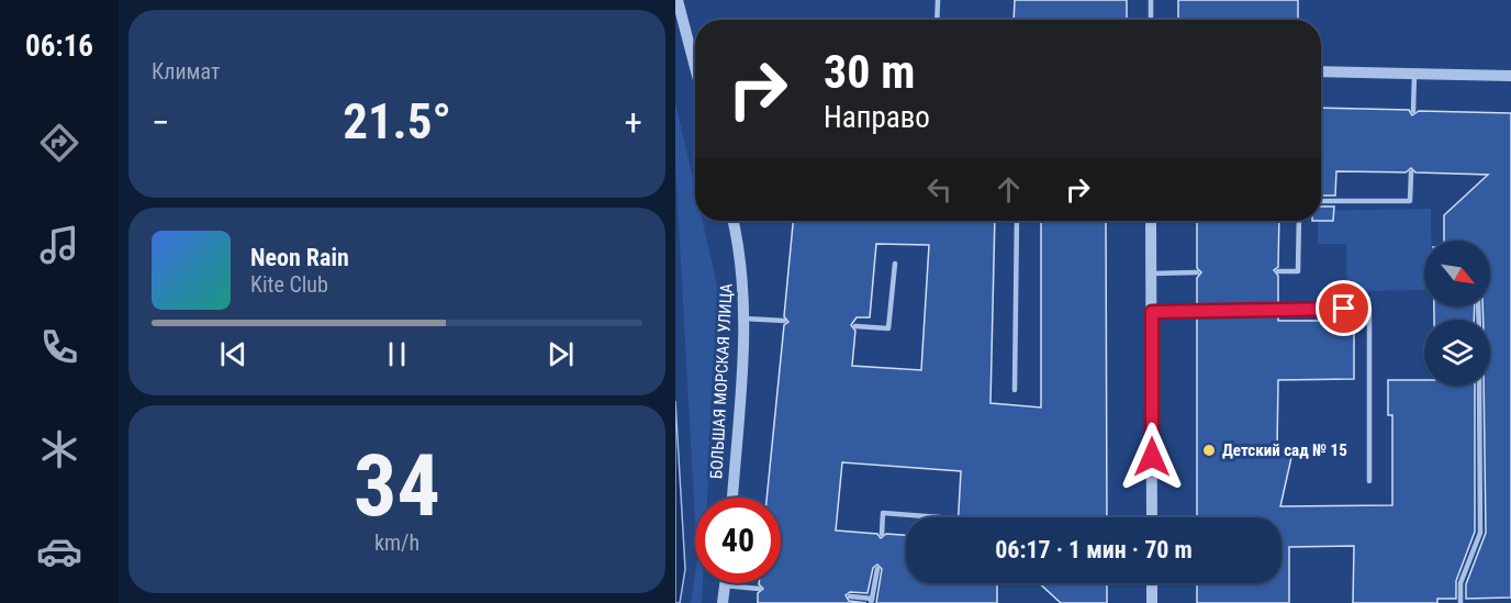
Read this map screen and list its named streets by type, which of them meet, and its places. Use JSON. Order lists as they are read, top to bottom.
{
  "streets": {
    "street": ["БОЛЬШАЯ МОРСКАЯ УЛИЦА"]
  },
  "places": ["Детский сад № 15"],
  "north": "bottom right",
  "page": {
    "tabs": "06:16",
    "tile": [
      "Климат",
      ["34", "km/h"]
    ],
    "turn": ["30 m", "Направо"],
    "heat": ["−", "21.5°", "+"],
    "song": ["Neon Rain", "Kite Club"],
    "limit": "40",
    "trip": "06:17 · 1 мин · 70 m"
  }
}
